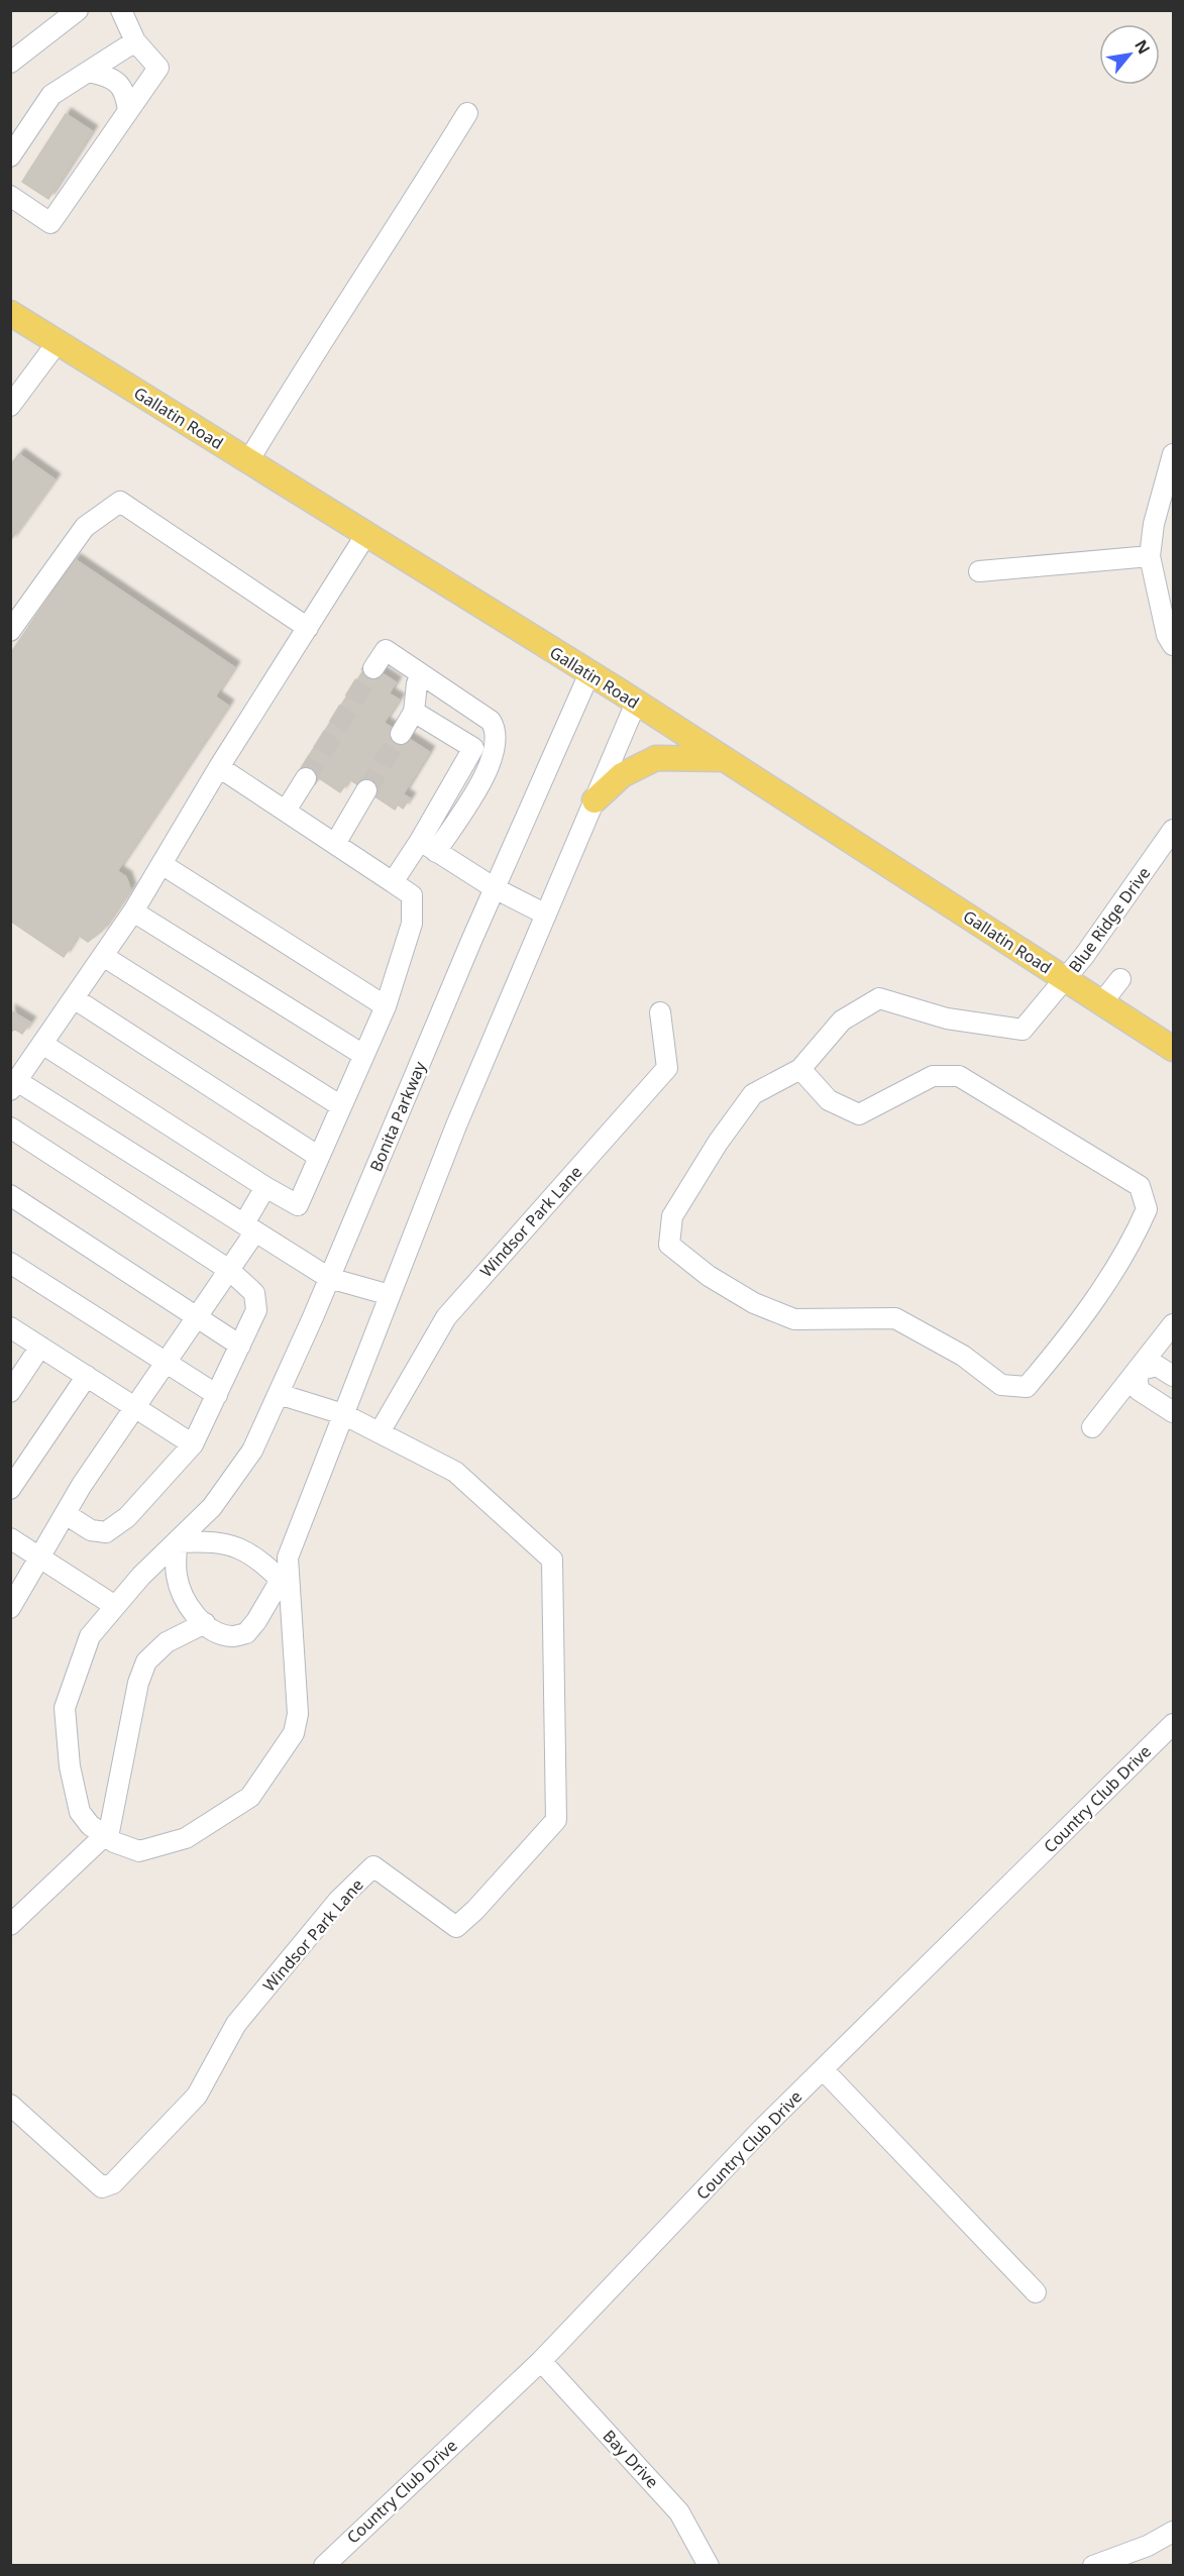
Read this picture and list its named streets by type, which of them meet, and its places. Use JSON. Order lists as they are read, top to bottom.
{
  "streets": {
    "main road": ["Gallatin Road"],
    "street": [
      "Blue Ridge Drive",
      "Bonita Parkway",
      "Windsor Park Lane",
      "Country Club Drive",
      "Bay Drive"
    ]
  },
  "crossings": [
    ["Gallatin Road", "Blue Ridge Drive"],
    ["Gallatin Road", "Bonita Parkway"],
    ["Bonita Parkway", "Windsor Park Lane"],
    ["Country Club Drive", "Bay Drive"]
  ],
  "north": "top right"
}
